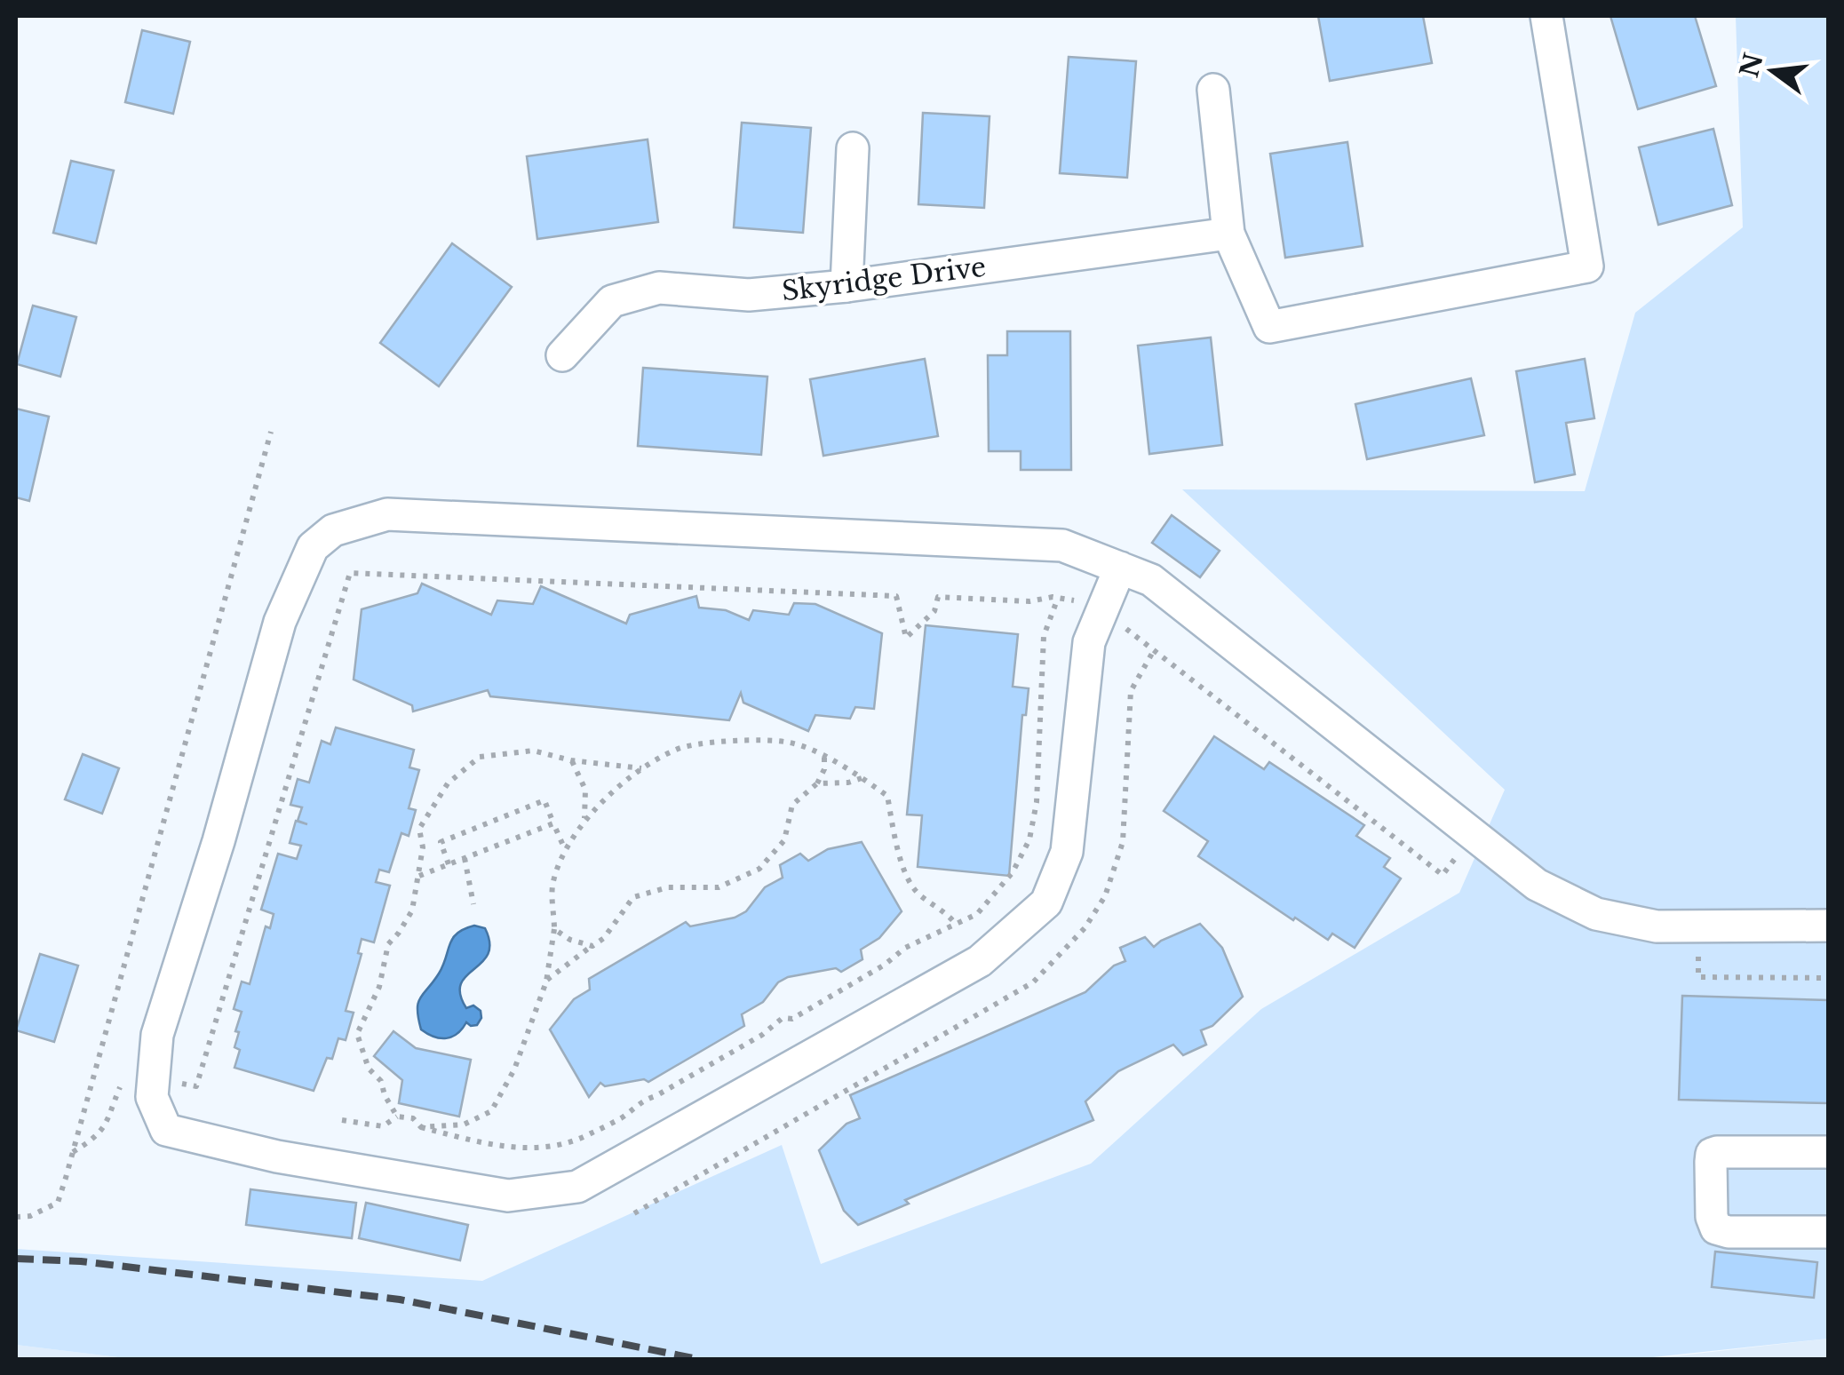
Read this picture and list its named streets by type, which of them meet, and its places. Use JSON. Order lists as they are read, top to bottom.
{
  "streets": {
    "street": ["Skyridge Drive"]
  },
  "north": "left"
}
